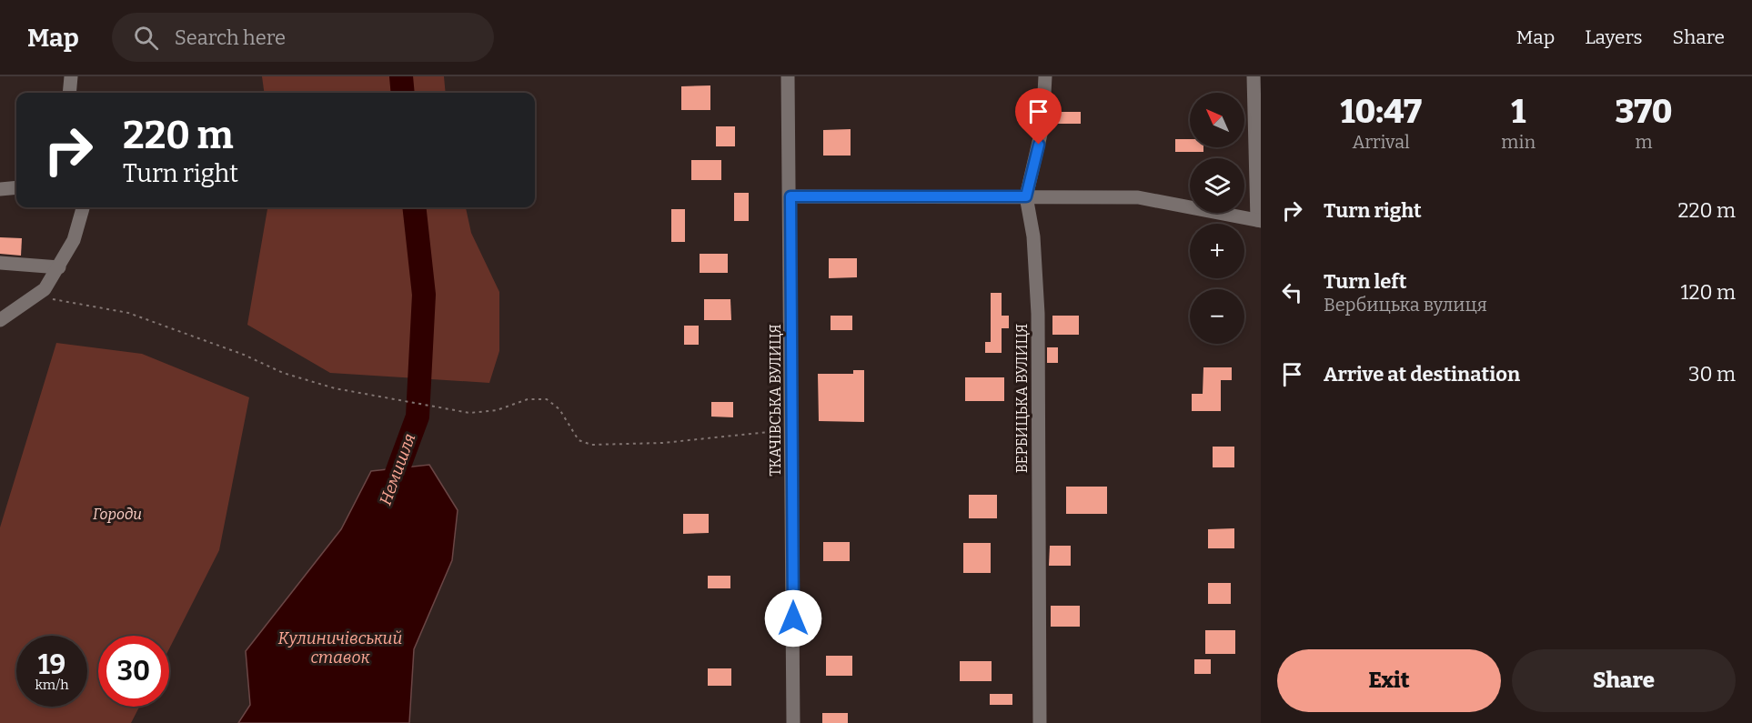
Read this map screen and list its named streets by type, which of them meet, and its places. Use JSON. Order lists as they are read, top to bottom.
{
  "streets": {
    "street": ["ВЕРБИЦЬКА ВУЛИЦЯ", "ТКАЧІВСЬКА ВУЛИЦЯ"]
  },
  "water": ["Немишля", "Кулиничівський ставок"],
  "parks": ["Городи"],
  "north": "top left",
  "page": {
    "header": "Map",
    "search": "Search here",
    "nav": ["Map", "Layers", "Share"],
    "eta": [
      "10:47",
      "Arrival",
      "1",
      "min",
      "370",
      "m"
    ],
    "map_buttons": ["+", "−"],
    "turn": ["220 m", "Turn right"],
    "list": [
      {
        "name": "Turn right",
        "value": "220 m"
      },
      {
        "name": "Turn left",
        "note": "Вербицька вулиця",
        "value": "120 m"
      },
      {
        "name": "Arrive at destination",
        "value": "30 m"
      }
    ],
    "speed": "19 km/h",
    "limit": "30",
    "buttons": ["Exit", "Share"]
  }
}
